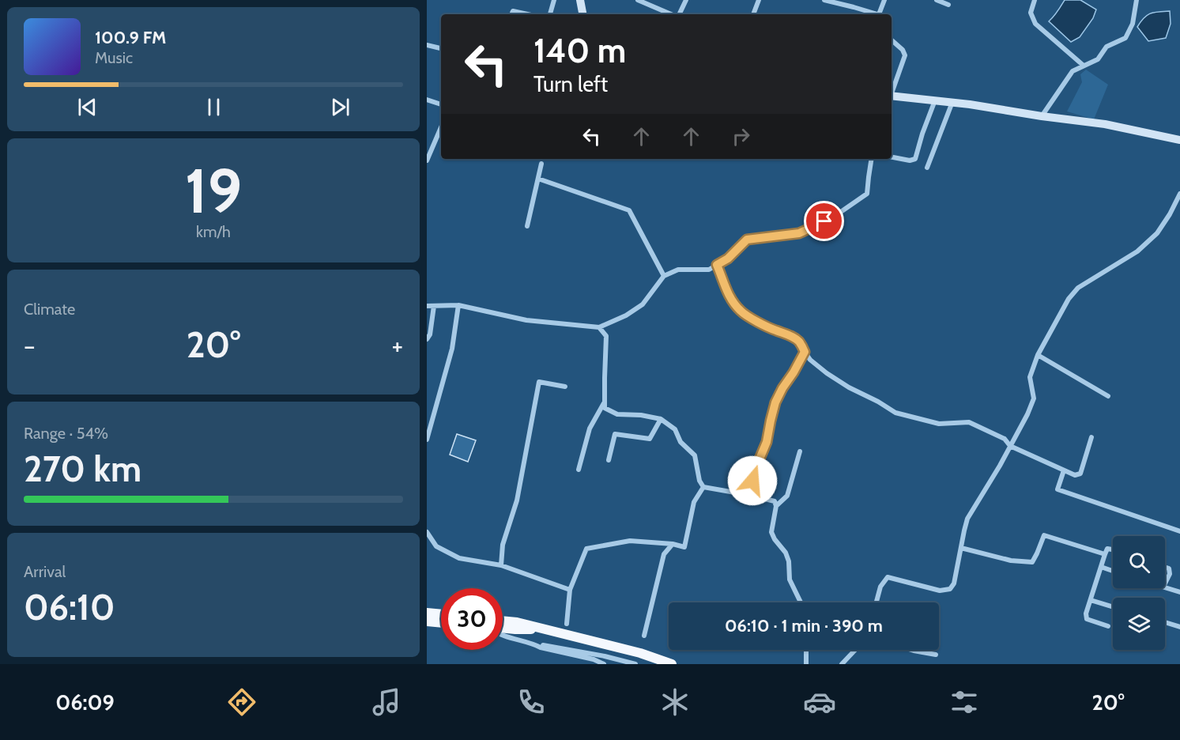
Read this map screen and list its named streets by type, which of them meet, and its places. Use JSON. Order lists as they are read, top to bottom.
{
  "page": {
    "turn": ["140 m", "Turn left"],
    "song": ["100.9 FM", "Music"],
    "tile": [
      ["19", "km/h"],
      "Climate",
      ["Range · 54%", "270 km"],
      ["Arrival", "06:10"]
    ],
    "heat": ["−", "20°", "+"],
    "limit": "30",
    "trip": "06:10 · 1 min · 390 m",
    "tabs": ["06:09", "20°"]
  }
}
